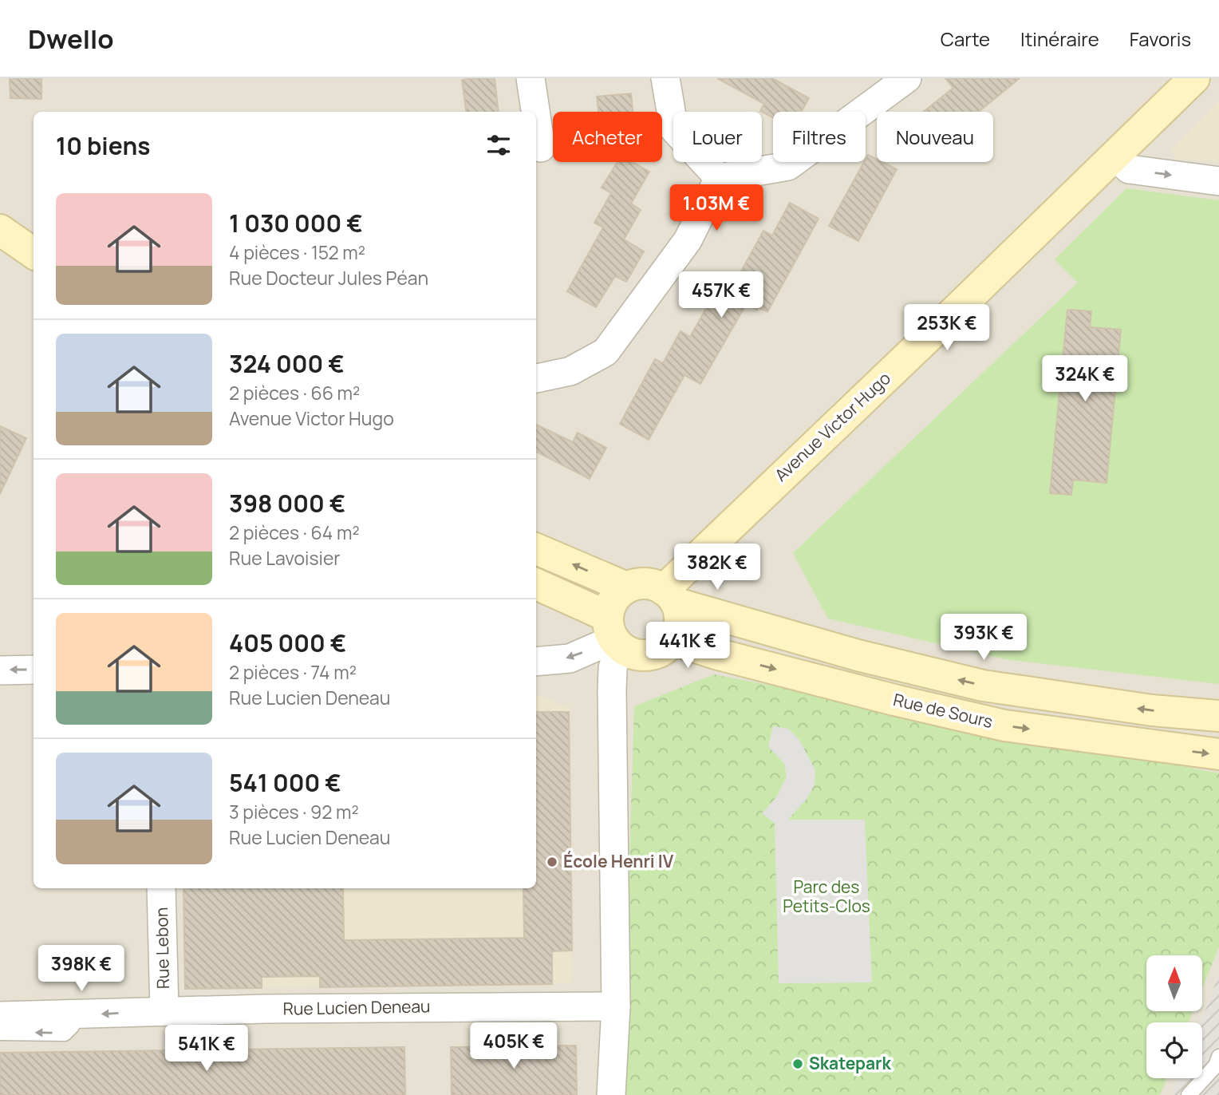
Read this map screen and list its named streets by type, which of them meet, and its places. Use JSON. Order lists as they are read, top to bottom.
{
  "streets": {
    "main road": ["Avenue Victor Hugo", "Rue de Sours"],
    "street": ["Rue Lebon", "Rue Lucien Deneau"]
  },
  "crossings": [
    ["Avenue Victor Hugo", "Rue de Sours"],
    ["Rue Lebon", "Rue Lucien Deneau"]
  ],
  "parks": ["Parc des Petits-Clos"],
  "places": ["École Henri IV", "Skatepark"],
  "north": "top",
  "page": {
    "header": "Dwello",
    "nav": ["Carte", "Itinéraire", "Favoris"],
    "chip": [
      "Acheter",
      "Louer",
      "Filtres",
      "Nouveau"
    ],
    "heading": "10 biens",
    "list": [
      {
        "name": "1 030 000 €",
        "note": "4 pièces · 152 m² · Rue Docteur Jules Péan"
      },
      {
        "name": "324 000 €",
        "note": "2 pièces · 66 m² · Avenue Victor Hugo"
      },
      {
        "name": "398 000 €",
        "note": "2 pièces · 64 m² · Rue Lavoisier"
      },
      {
        "name": "405 000 €",
        "note": "2 pièces · 74 m² · Rue Lucien Deneau"
      },
      {
        "name": "541 000 €",
        "note": "3 pièces · 92 m² · Rue Lucien Deneau"
      }
    ],
    "price": [
      "1.03M €",
      "457K €",
      "253K €",
      "324K €",
      "382K €",
      "393K €",
      "441K €",
      "398K €",
      "405K €",
      "541K €"
    ]
  }
}
